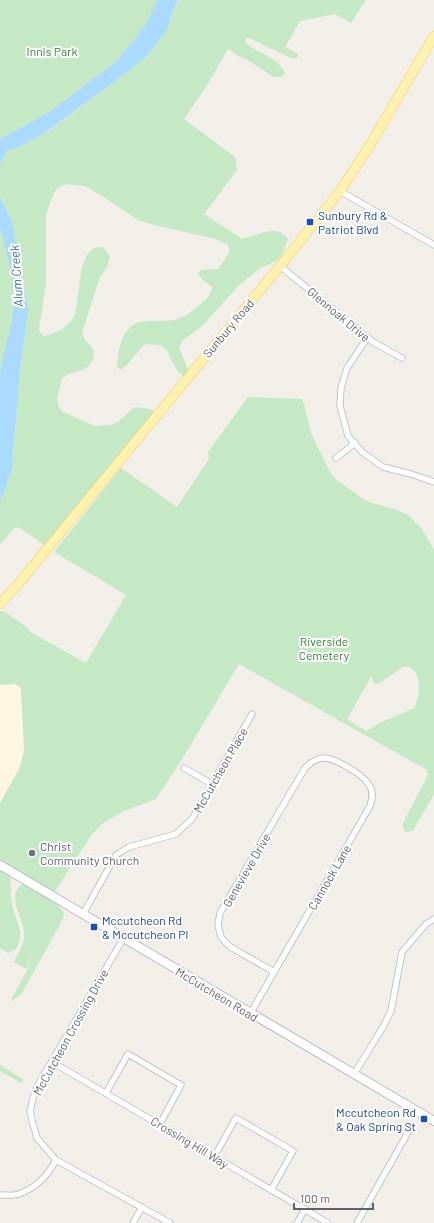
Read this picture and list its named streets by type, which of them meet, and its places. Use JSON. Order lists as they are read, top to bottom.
{
  "streets": {
    "main road": ["Sunbury Road", "McCutcheon Road"],
    "street": [
      "Glennoak Drive",
      "McCutcheon Place",
      "Genevieve Drive",
      "Cannock Lane",
      "McCutcheon Crossing Drive",
      "Crossing Hill Way"
    ]
  },
  "crossings": [
    ["Glennoak Drive", "Sunbury Road"],
    ["McCutcheon Place", "McCutcheon Road"],
    ["Genevieve Drive", "Cannock Lane"],
    ["Cannock Lane", "McCutcheon Road"],
    ["McCutcheon Road", "McCutcheon Crossing Drive"],
    ["McCutcheon Crossing Drive", "Crossing Hill Way"]
  ],
  "water": ["Alum Creek"],
  "parks": ["Innis Park", "Riverside Cemetery"],
  "places": {
    "transit": ["Sunbury Rd & Patriot Blvd", "Mccutcheon Rd & Mccutcheon Pl", "Mccutcheon Rd & Oak Spring St"],
    "other": ["Christ Community Church"]
  },
  "scale_bar": "100 m"
}
